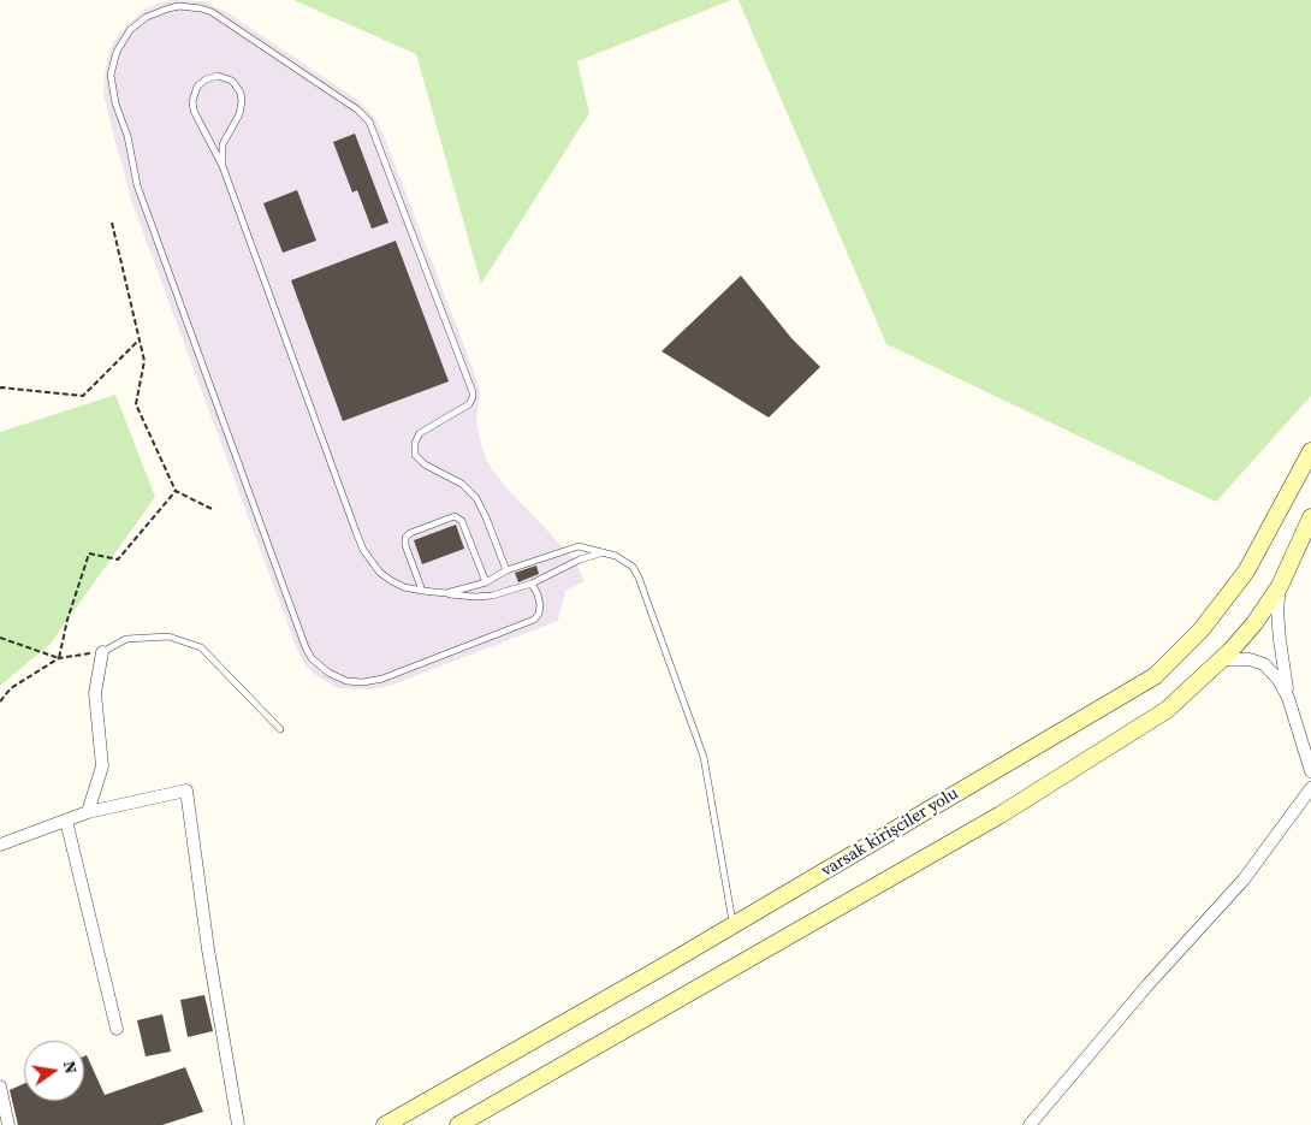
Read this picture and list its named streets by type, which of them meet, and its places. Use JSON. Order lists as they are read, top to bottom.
{
  "streets": {
    "street": ["varsak kirişciler yolu"]
  },
  "north": "right"
}
